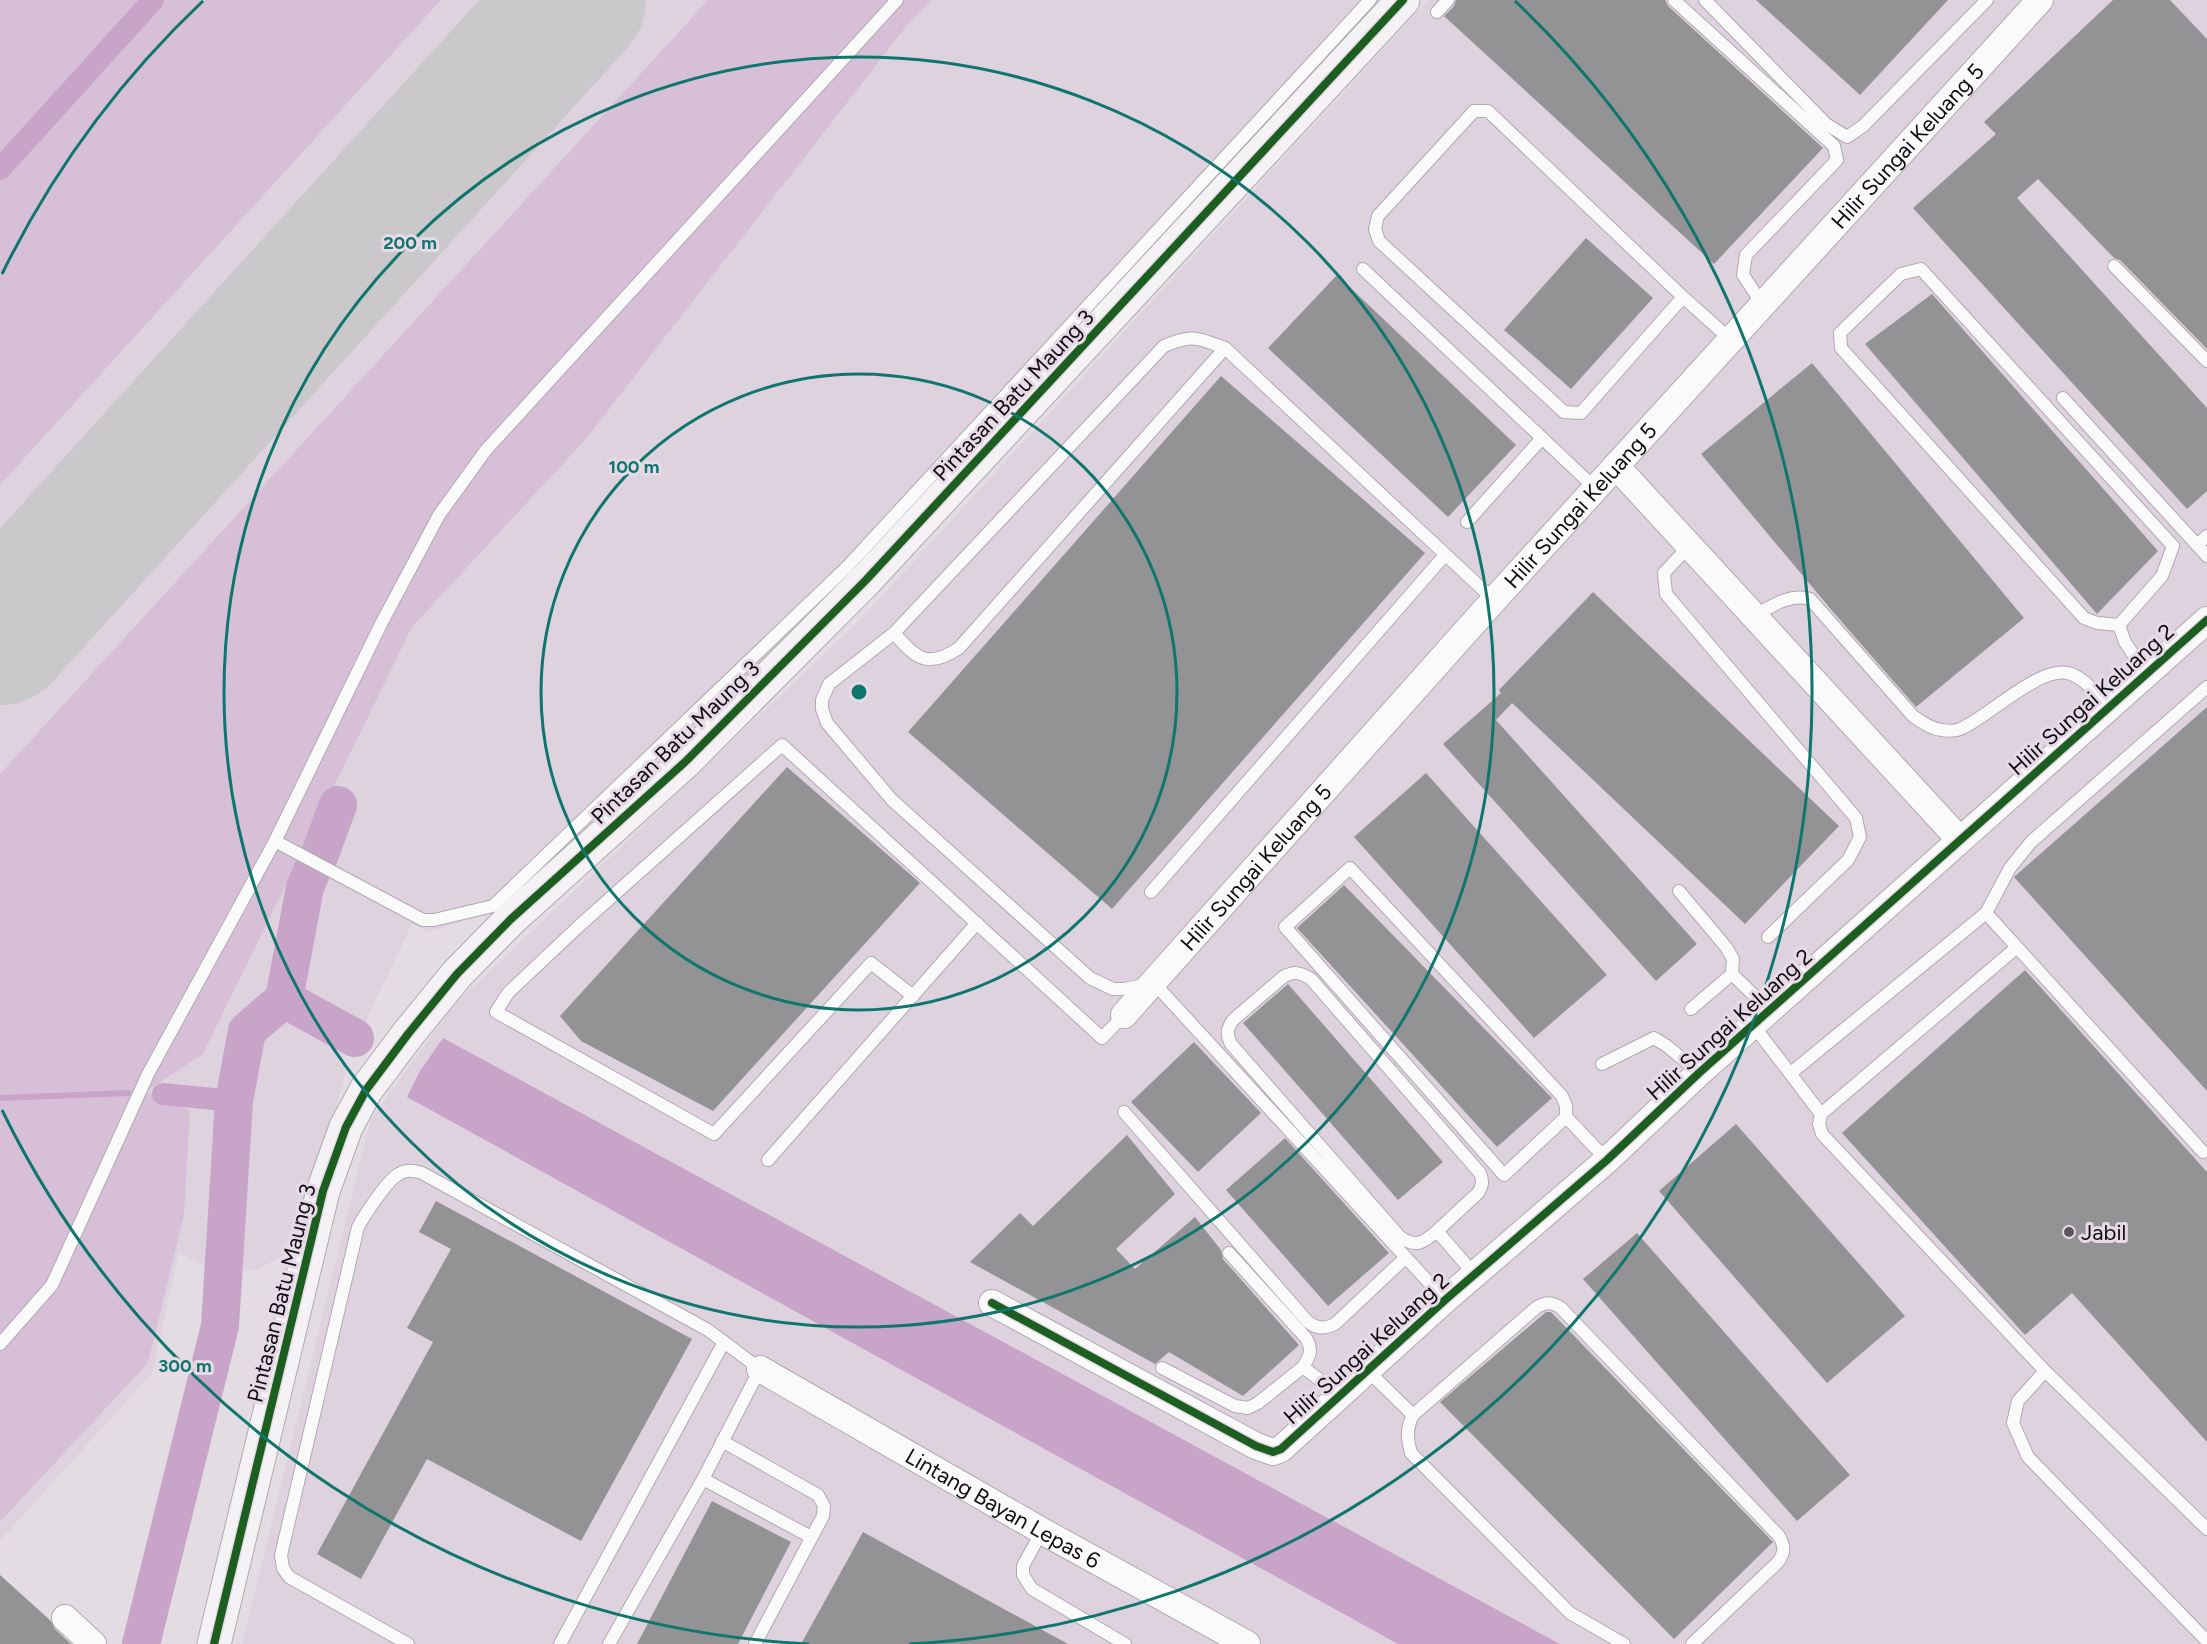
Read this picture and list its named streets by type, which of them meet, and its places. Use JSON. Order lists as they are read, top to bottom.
{
  "streets": {
    "street": [
      "Hilir Sungai Keluang 5",
      "Pintasan Batu Maung 3",
      "Hilir Sungai Keluang 2",
      "Lintang Bayan Lepas 6"
    ]
  },
  "places": ["Jabil"],
  "rings": ["200 m", "100 m", "300 m"]
}
